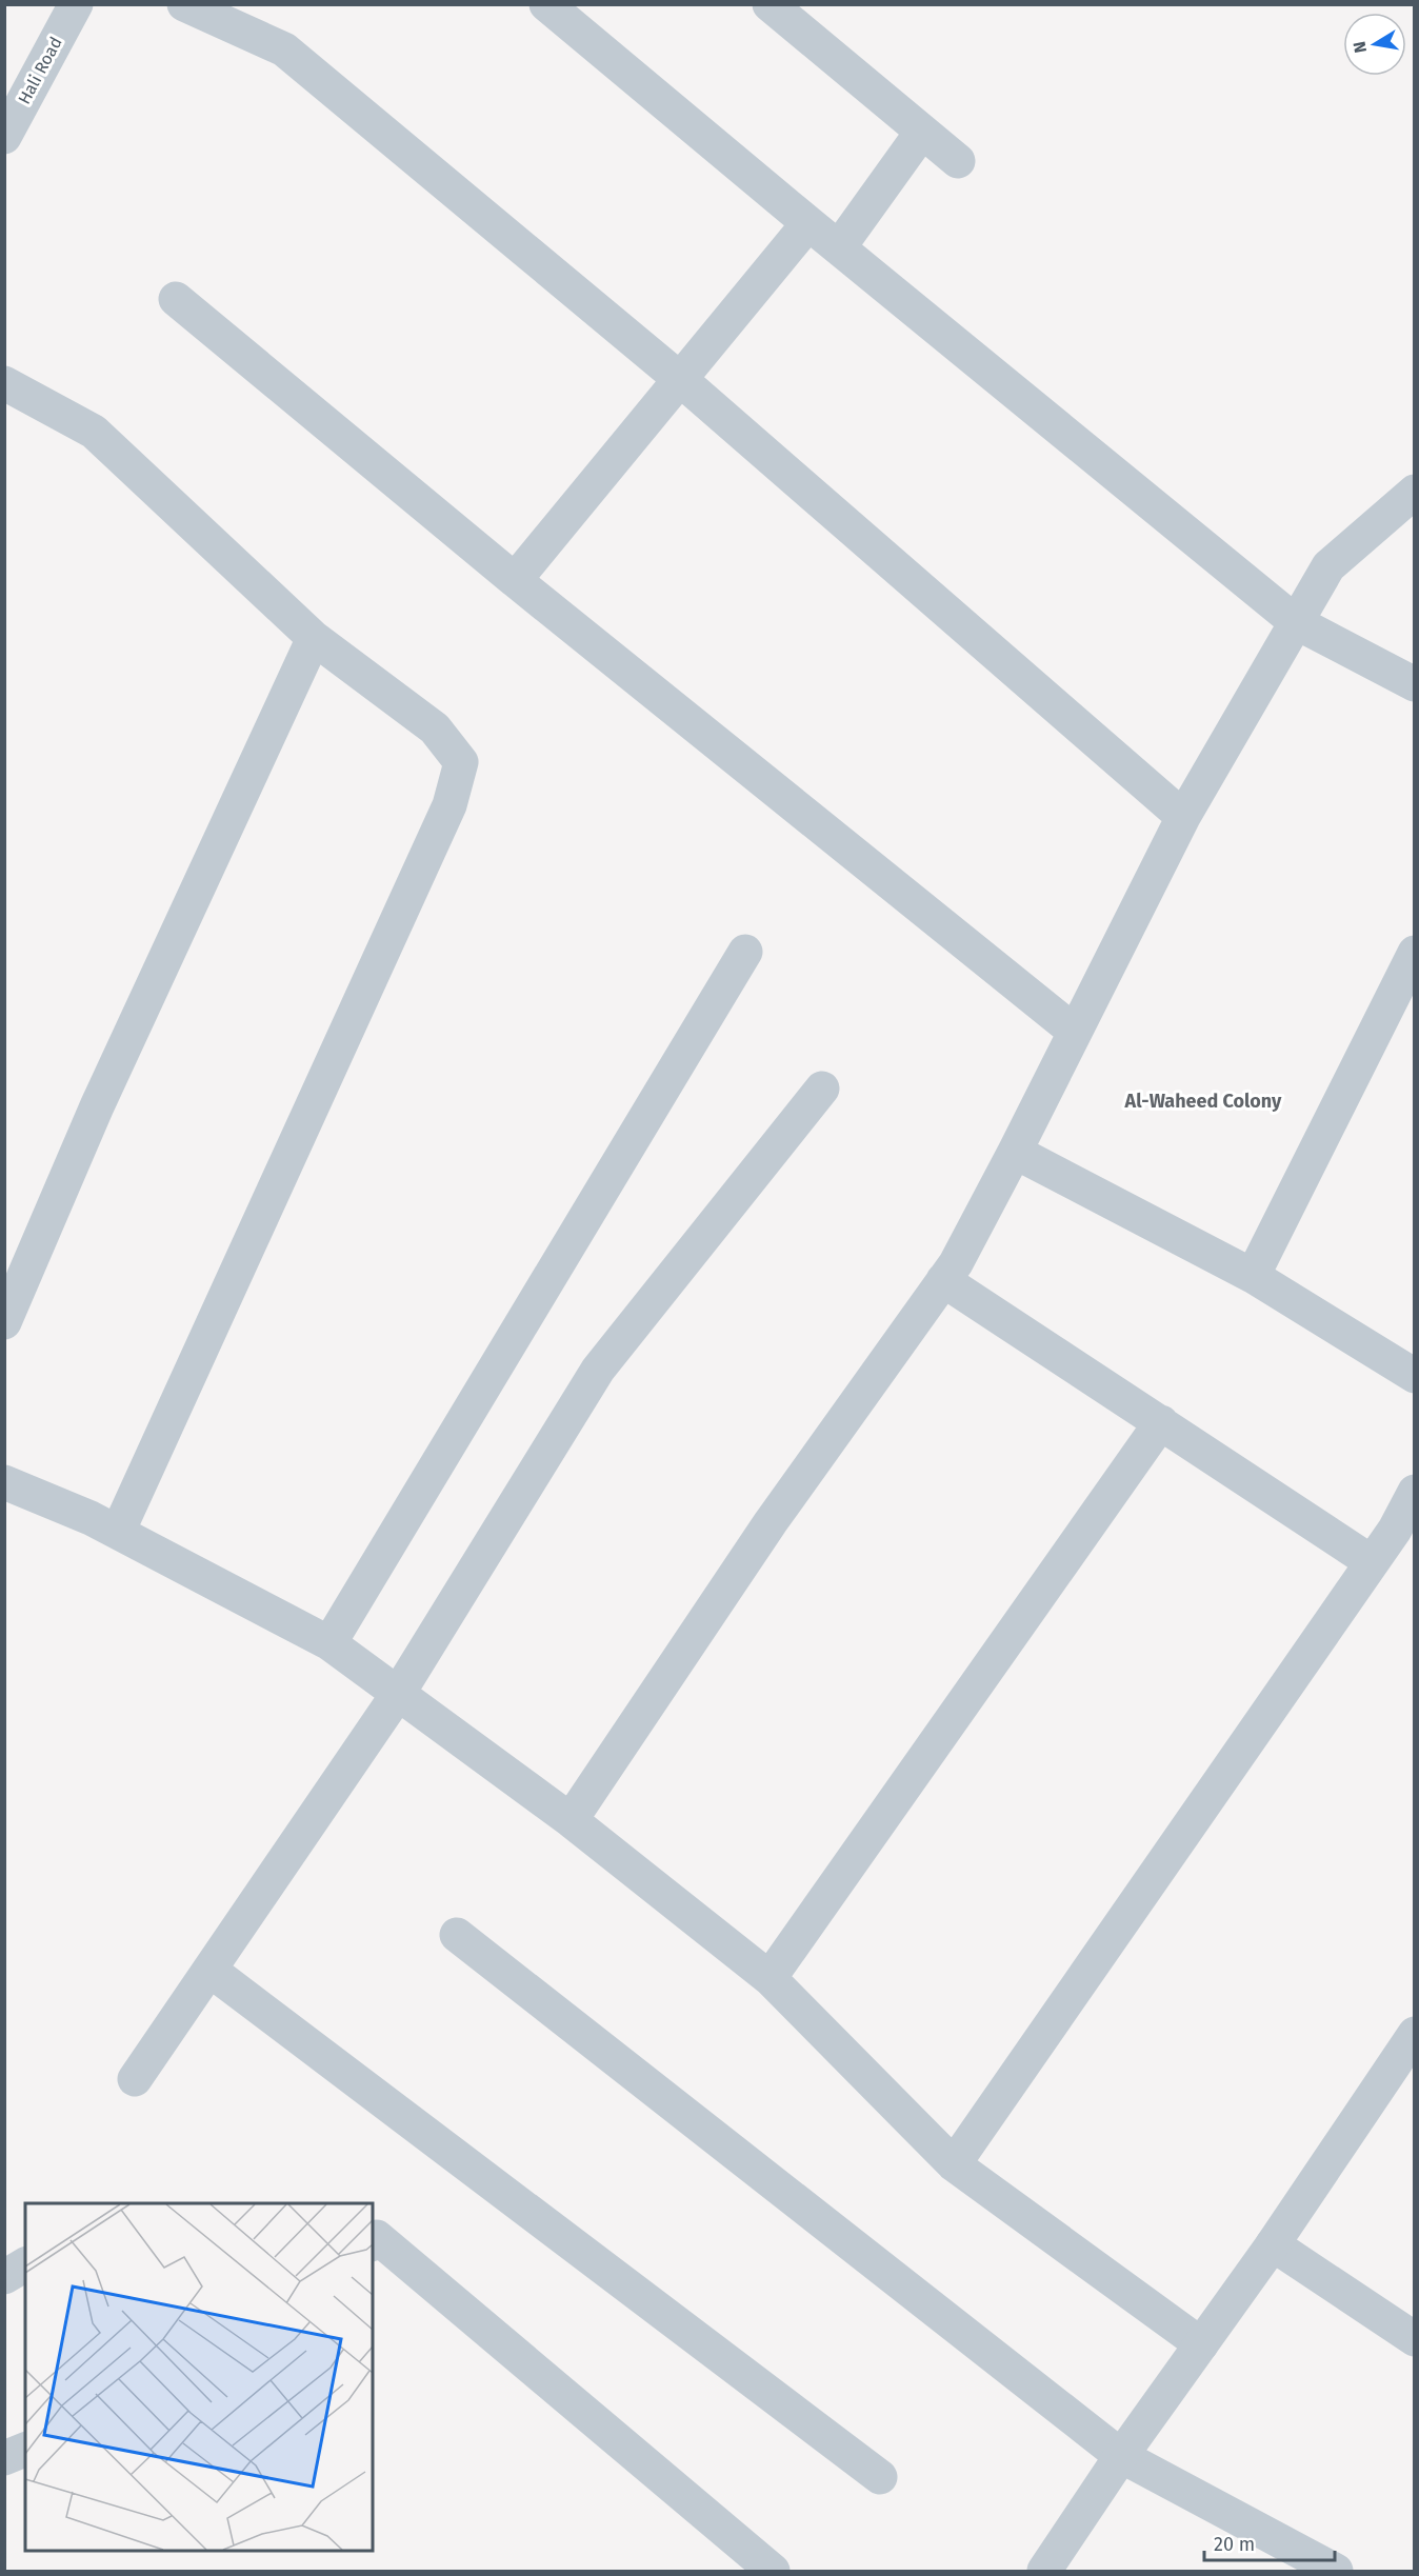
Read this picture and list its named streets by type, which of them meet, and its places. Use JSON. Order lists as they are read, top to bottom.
{
  "streets": {
    "street": ["Hali Road"]
  },
  "districts": ["Al-Waheed Colony"],
  "scale_bar": "20 m",
  "north": "left"
}
